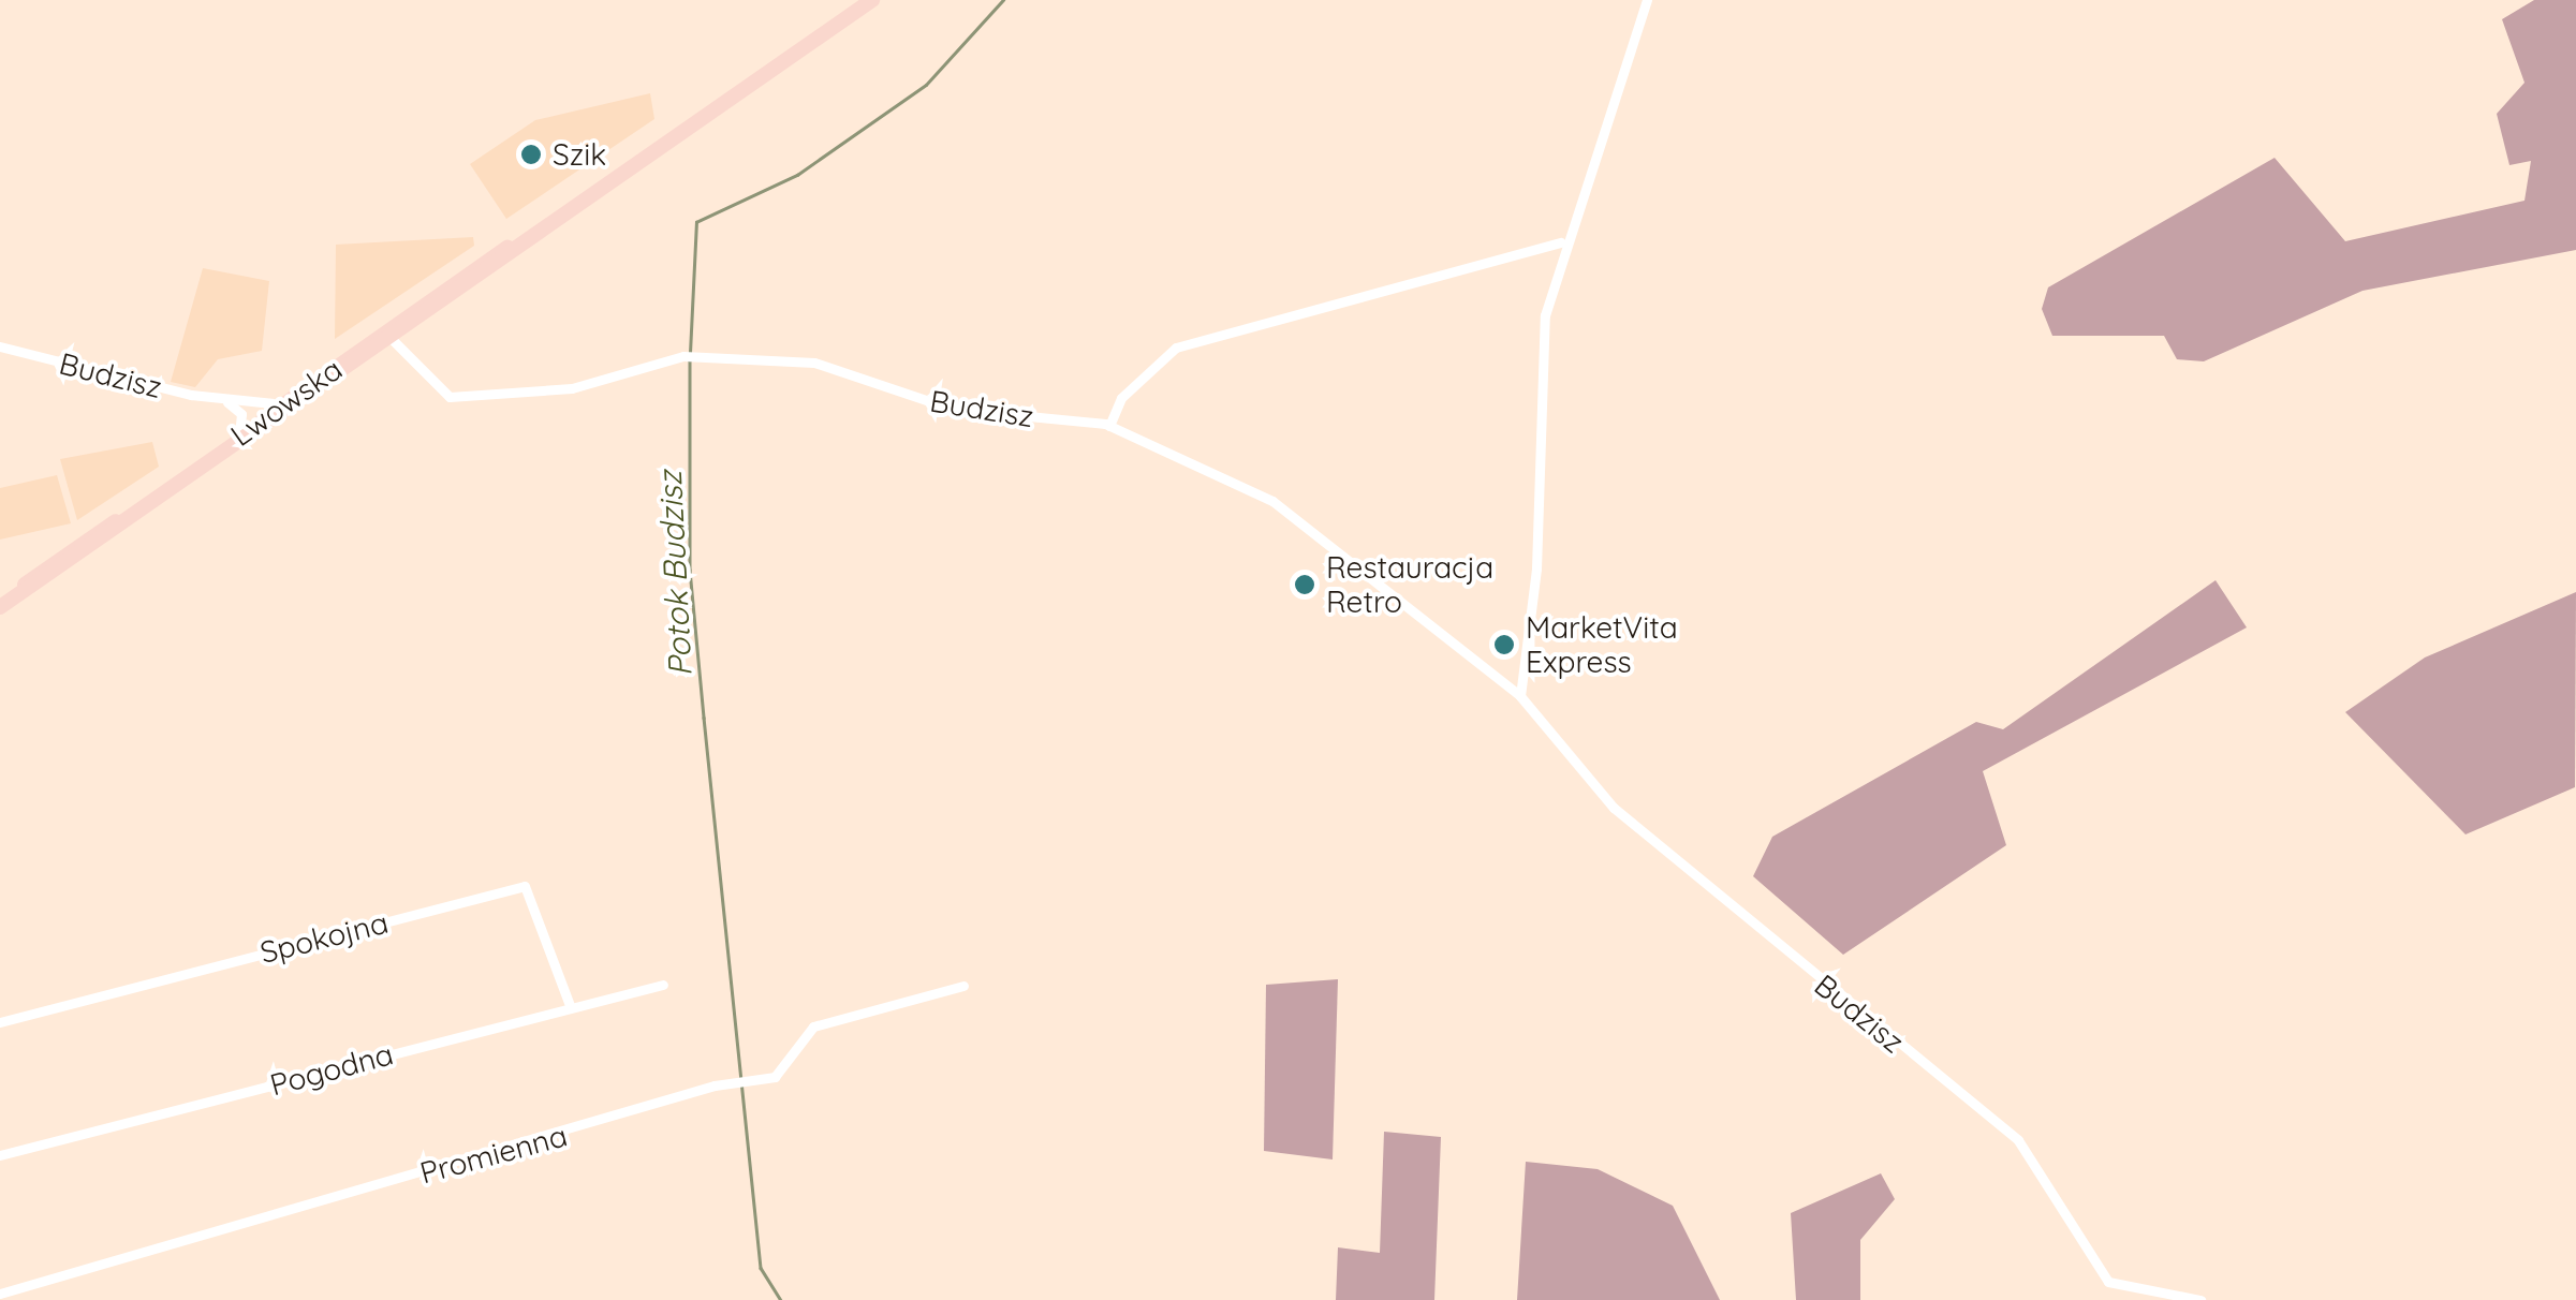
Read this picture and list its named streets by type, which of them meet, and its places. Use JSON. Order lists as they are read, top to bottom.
{
  "streets": {
    "main road": ["Lwowska"],
    "street": [
      "Budzisz",
      "Spokojna",
      "Pogodna",
      "Promienna"
    ]
  },
  "crossings": [
    ["Budzisz", "Lwowska"],
    ["Spokojna", "Pogodna"]
  ],
  "water": ["Potok Budzisz"],
  "places": ["Szik", "Restauracja Retro", "MarketVita Express"]
}
